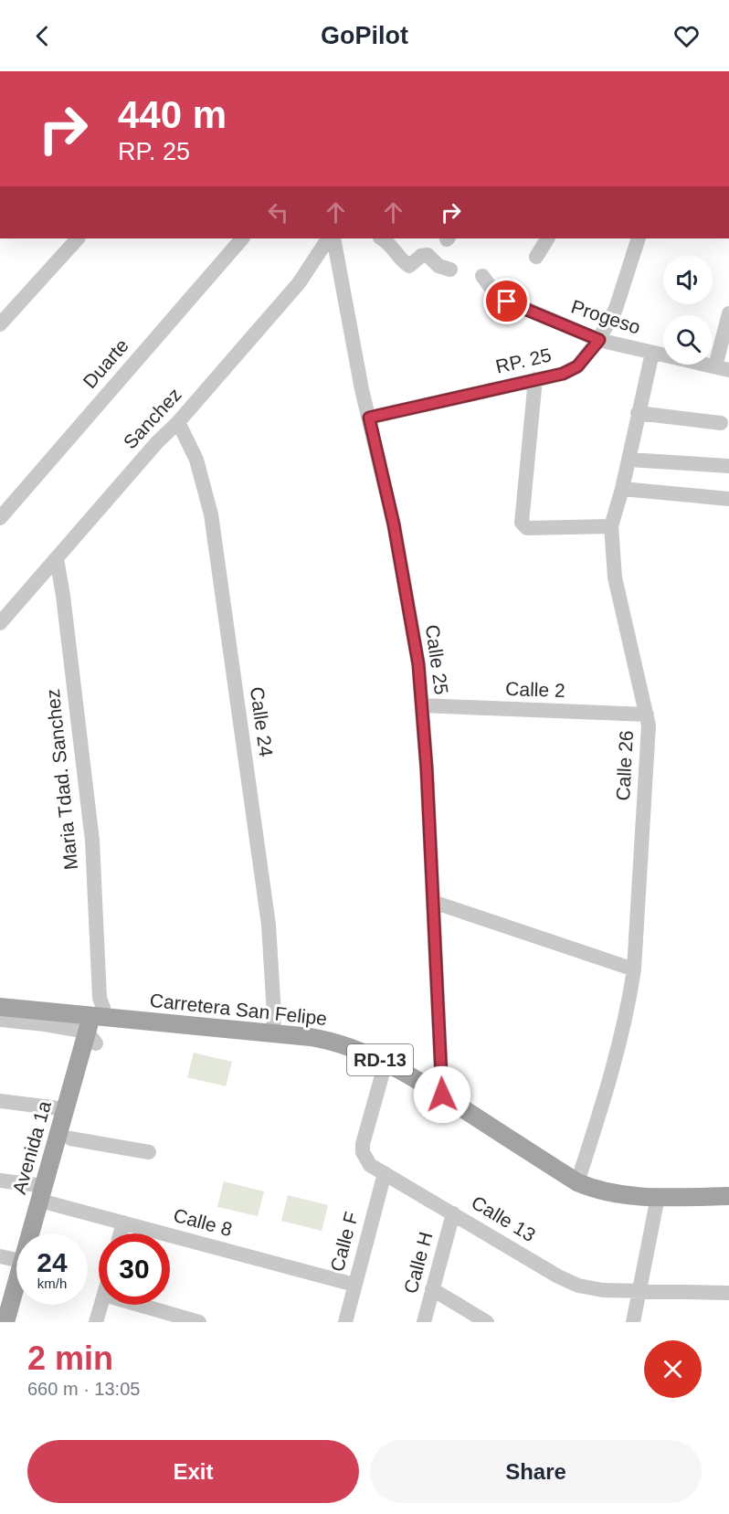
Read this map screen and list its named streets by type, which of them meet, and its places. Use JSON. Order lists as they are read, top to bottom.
{
  "streets": {
    "main road": ["Carretera San Felipe", "RD-13", "Avenida 1a"],
    "street": [
      "Progeso",
      "RP. 25",
      "Duarte",
      "Sanchez",
      "Calle 25",
      "Calle 2",
      "Calle 24",
      "Calle 26",
      "Maria Tdad. Sanchez",
      "Calle 13",
      "Calle 8",
      "Calle F",
      "Calle H"
    ]
  },
  "crossings": [
    ["Progeso", "RP. 25"],
    ["Progeso", "Calle 26"],
    ["RP. 25", "Calle 25"],
    ["Sanchez", "Calle 24"],
    ["Sanchez", "Maria Tdad. Sanchez"],
    ["Calle 25", "Calle 2"],
    ["Calle 25", "Carretera San Felipe"],
    ["Calle 2", "Calle 26"],
    ["Calle 24", "Carretera San Felipe"],
    ["Calle 26", "Carretera San Felipe"],
    ["Maria Tdad. Sanchez", "Carretera San Felipe"],
    ["Maria Tdad. Sanchez", "Avenida 1a"],
    ["Carretera San Felipe", "Avenida 1a"],
    ["Carretera San Felipe", "Calle 13"],
    ["Avenida 1a", "Calle 8"],
    ["Calle 13", "Calle F"],
    ["Calle 13", "Calle H"],
    ["Calle 8", "Calle F"]
  ],
  "page": {
    "header": "GoPilot",
    "turn": ["440 m", "RP. 25"],
    "speed": "24 km/h",
    "limit": "30",
    "heading": ["2 min", "660 m · 13:05"],
    "buttons": ["Exit", "Share"]
  }
}
